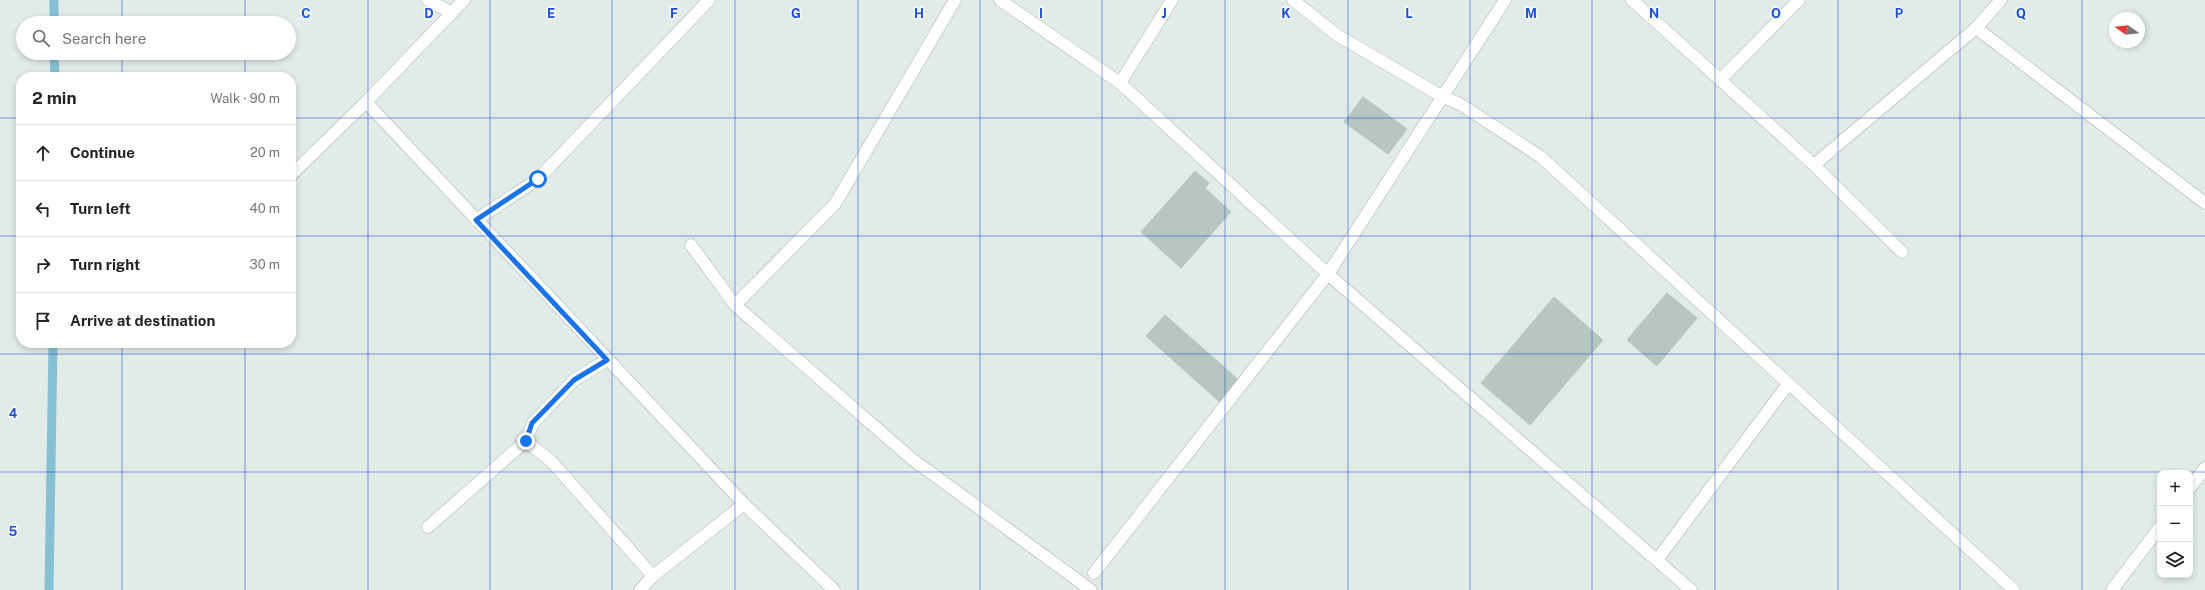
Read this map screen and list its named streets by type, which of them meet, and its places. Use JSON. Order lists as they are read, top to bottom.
{
  "north": "left",
  "page": {
    "search": "Search here",
    "heading": ["2 min", "Walk · 90 m"],
    "list": [
      ["Continue", "20 m"],
      ["Turn left", "40 m"],
      ["Turn right", "30 m"],
      "Arrive at destination"
    ],
    "map_buttons": ["+", "−"]
  },
  "grid": {
    "columns": [
      "C",
      "D",
      "E",
      "F",
      "G",
      "H",
      "I",
      "J",
      "K",
      "L",
      "M",
      "N",
      "O",
      "P",
      "Q"
    ],
    "rows": ["4", "5"]
  }
}
